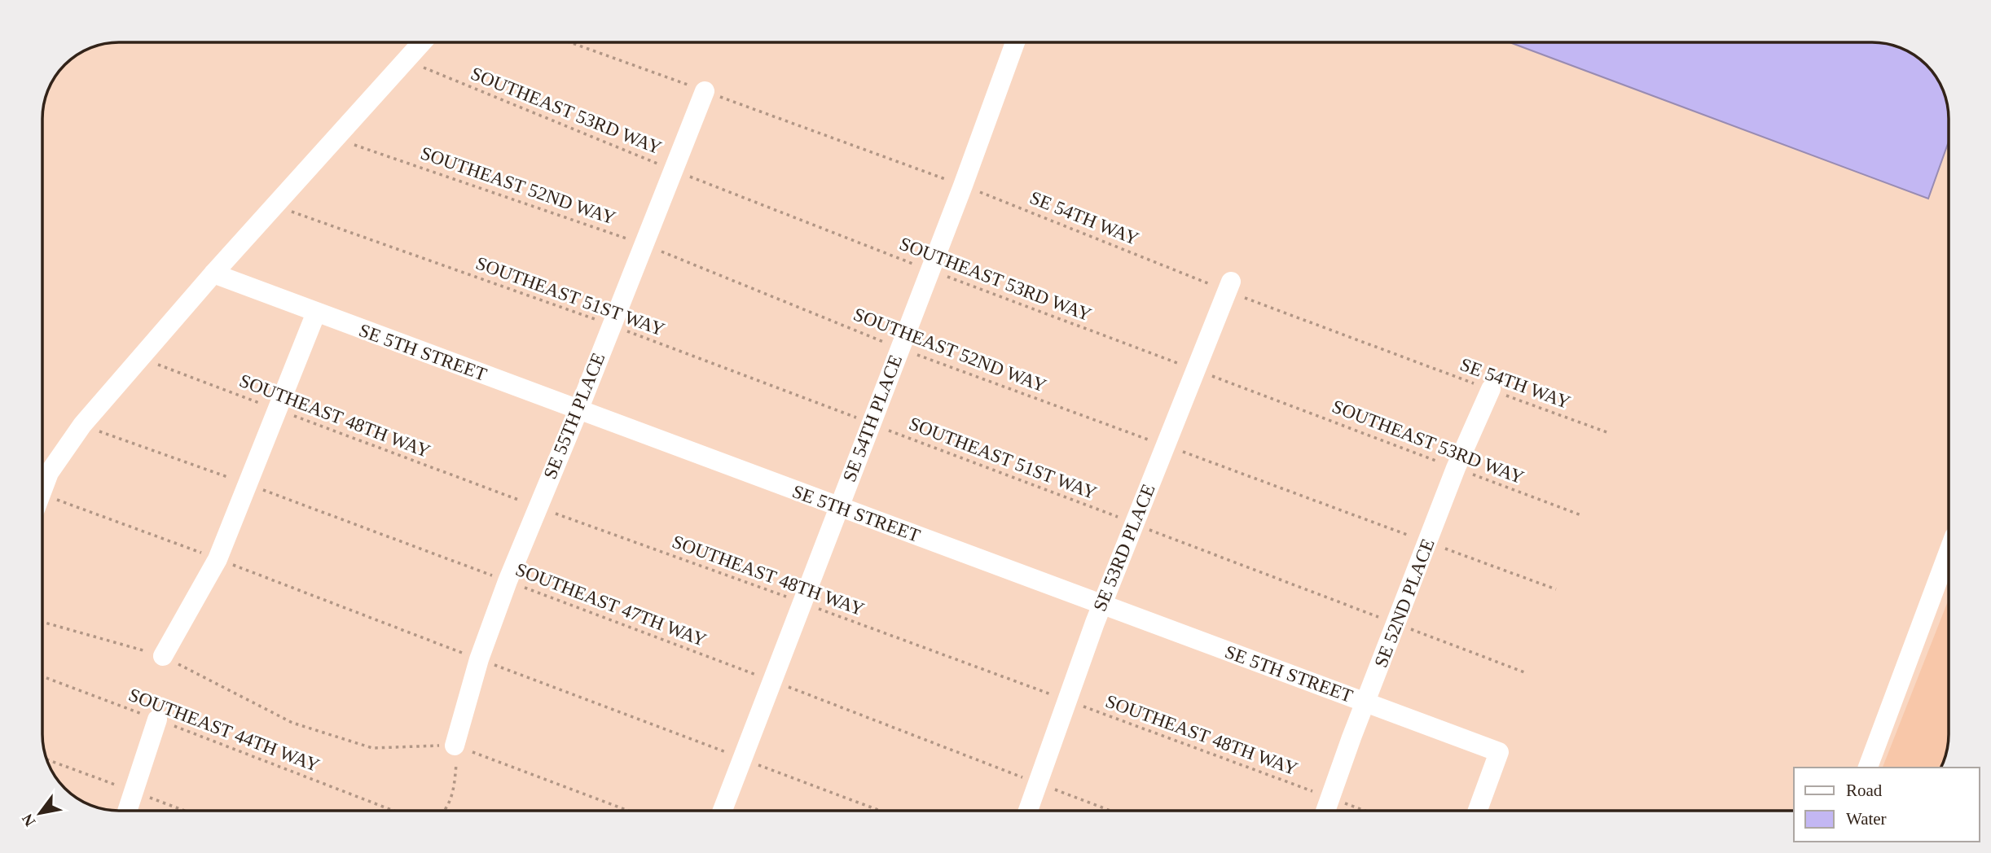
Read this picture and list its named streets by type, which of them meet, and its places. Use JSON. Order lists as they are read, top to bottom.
{
  "streets": {
    "street": [
      "SE 5TH STREET",
      "SE 55TH PLACE",
      "SE 54TH PLACE",
      "SE 53RD PLACE",
      "SE 52ND PLACE"
    ],
    "path": [
      "SOUTHEAST 53RD WAY",
      "SOUTHEAST 52ND WAY",
      "SE 54TH WAY",
      "SOUTHEAST 51ST WAY",
      "SOUTHEAST 48TH WAY",
      "SOUTHEAST 47TH WAY",
      "SOUTHEAST 44TH WAY"
    ]
  },
  "crossings": [
    ["SOUTHEAST 53RD WAY", "SE 55TH PLACE"],
    ["SOUTHEAST 53RD WAY", "SE 54TH PLACE"],
    ["SOUTHEAST 53RD WAY", "SE 53RD PLACE"],
    ["SOUTHEAST 53RD WAY", "SE 52ND PLACE"],
    ["SOUTHEAST 52ND WAY", "SE 55TH PLACE"],
    ["SOUTHEAST 52ND WAY", "SE 54TH PLACE"],
    ["SOUTHEAST 52ND WAY", "SE 53RD PLACE"],
    ["SOUTHEAST 52ND WAY", "SE 52ND PLACE"],
    ["SE 54TH WAY", "SE 55TH PLACE"],
    ["SE 54TH WAY", "SE 54TH PLACE"],
    ["SE 54TH WAY", "SE 53RD PLACE"],
    ["SE 54TH WAY", "SE 52ND PLACE"],
    ["SOUTHEAST 51ST WAY", "SE 55TH PLACE"],
    ["SOUTHEAST 51ST WAY", "SE 54TH PLACE"],
    ["SOUTHEAST 51ST WAY", "SE 53RD PLACE"],
    ["SOUTHEAST 51ST WAY", "SE 52ND PLACE"],
    ["SE 5TH STREET", "SE 55TH PLACE"],
    ["SE 5TH STREET", "SE 54TH PLACE"],
    ["SE 5TH STREET", "SE 53RD PLACE"],
    ["SE 5TH STREET", "SE 52ND PLACE"],
    ["SOUTHEAST 48TH WAY", "SE 55TH PLACE"],
    ["SOUTHEAST 48TH WAY", "SE 54TH PLACE"],
    ["SOUTHEAST 48TH WAY", "SE 53RD PLACE"],
    ["SOUTHEAST 48TH WAY", "SE 52ND PLACE"],
    ["SE 55TH PLACE", "SOUTHEAST 47TH WAY"],
    ["SE 54TH PLACE", "SOUTHEAST 47TH WAY"],
    ["SE 53RD PLACE", "SOUTHEAST 47TH WAY"]
  ],
  "legend": ["Road", "Water"],
  "north": "bottom left"
}
